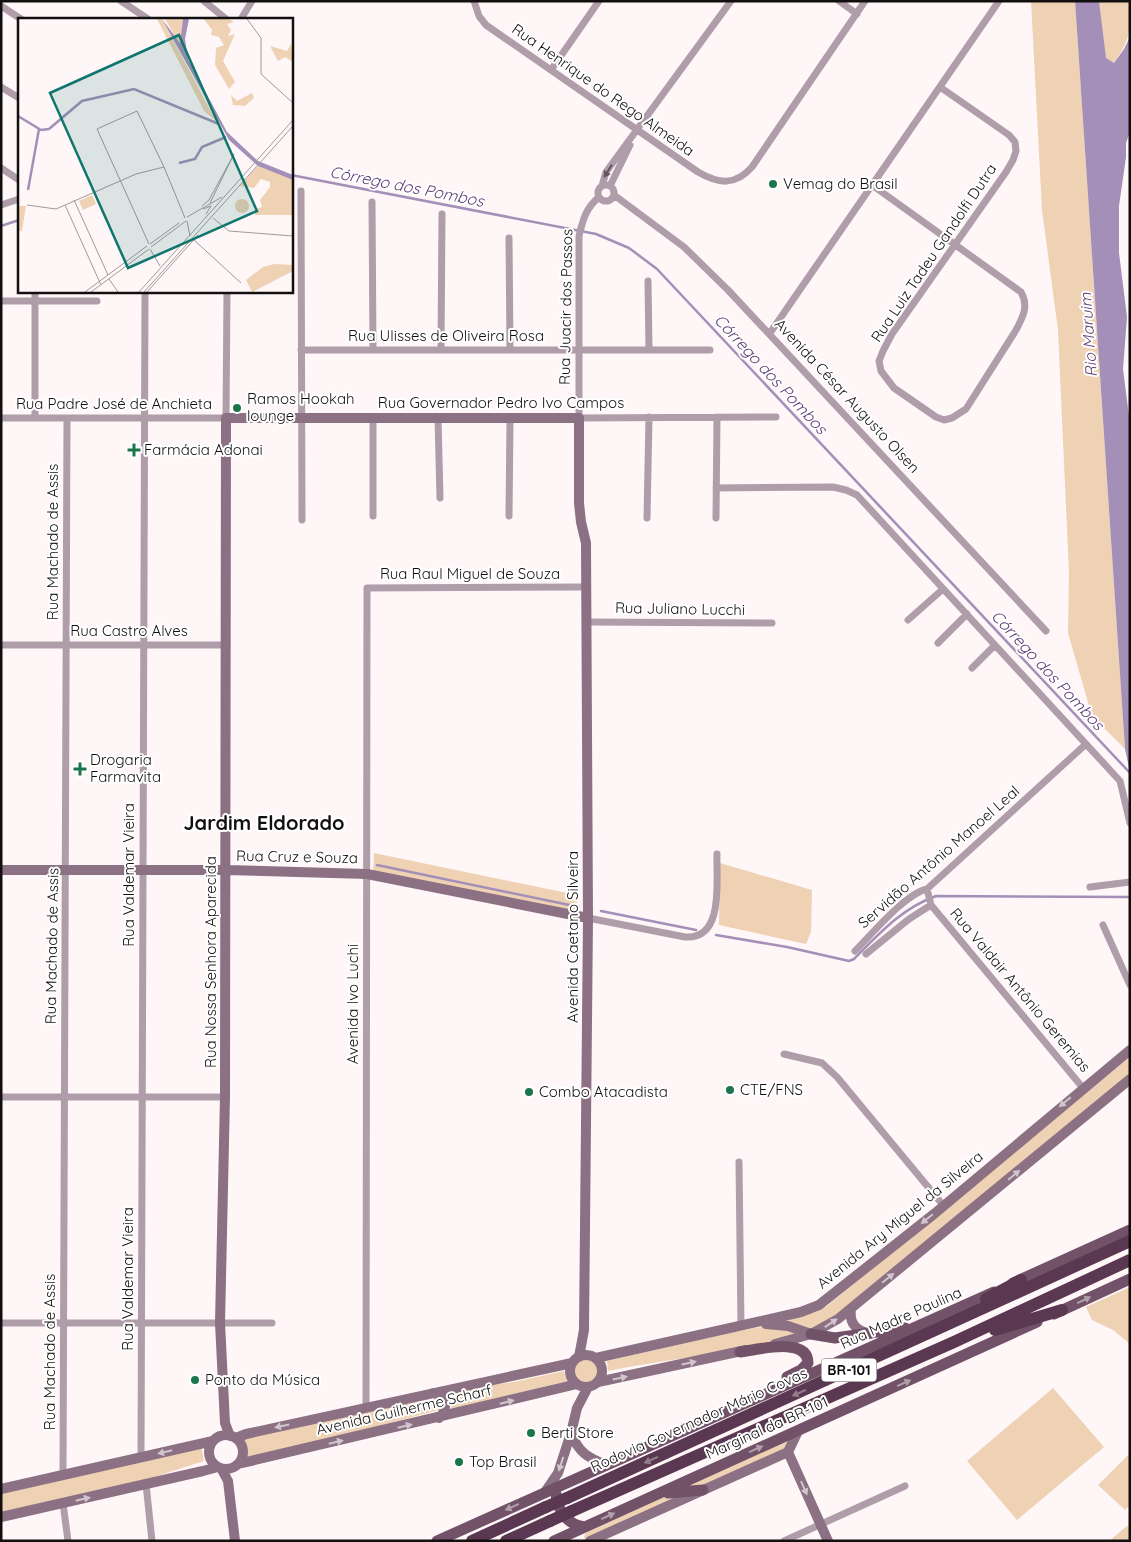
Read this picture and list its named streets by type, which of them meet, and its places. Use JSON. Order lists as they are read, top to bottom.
{
  "streets": {
    "highway": ["BR-101", "Rodovia Governador Mário Covas"],
    "main road": ["Rua Madre Paulina", "Marginal da BR-101"],
    "street": [
      "Rua Henrique do Rego Almeida",
      "Rua Luiz Tadeu Gandolfi Dutra",
      "Rua Juacir dos Passos",
      "Rua Ulisses de Oliveira Rosa",
      "Avenida César Augusto Olsen",
      "Rua Governador Pedro Ivo Campos",
      "Rua Padre José de Anchieta",
      "Rua Machado de Assis",
      "Rua Raul Miguel de Souza",
      "Rua Juliano Lucchi",
      "Rua Castro Alves",
      "Rua Cruz e Souza",
      "Servidão Antônio Manoel Leal",
      "Rua Valdemar Vieira",
      "Avenida Caetano Silveira",
      "Rua Nossa Senhora Aparecida",
      "Rua Valdair Antônio Geremias",
      "Avenida Ivo Luchi",
      "Avenida Ary Miguel da Silveira",
      "Avenida Guilherme Scharf"
    ]
  },
  "crossings": [
    ["Rua Juacir dos Passos", "Rua Ulisses de Oliveira Rosa"],
    ["Rua Juacir dos Passos", "Avenida César Augusto Olsen"],
    ["Rua Juacir dos Passos", "Rua Governador Pedro Ivo Campos"],
    ["Rua Juacir dos Passos", "Avenida Caetano Silveira"],
    ["Rua Governador Pedro Ivo Campos", "Rua Padre José de Anchieta"],
    ["Rua Governador Pedro Ivo Campos", "Rua Nossa Senhora Aparecida"],
    ["Rua Padre José de Anchieta", "Rua Machado de Assis"],
    ["Rua Padre José de Anchieta", "Rua Valdemar Vieira"],
    ["Rua Padre José de Anchieta", "Rua Nossa Senhora Aparecida"],
    ["Rua Machado de Assis", "Rua Castro Alves"],
    ["Rua Machado de Assis", "Rua Cruz e Souza"],
    ["Rua Raul Miguel de Souza", "Avenida Caetano Silveira"],
    ["Rua Raul Miguel de Souza", "Avenida Ivo Luchi"],
    ["Rua Juliano Lucchi", "Avenida Caetano Silveira"],
    ["Rua Castro Alves", "Rua Valdemar Vieira"],
    ["Rua Castro Alves", "Rua Nossa Senhora Aparecida"],
    ["Rua Cruz e Souza", "Rua Valdemar Vieira"],
    ["Rua Cruz e Souza", "Avenida Caetano Silveira"],
    ["Rua Cruz e Souza", "Rua Nossa Senhora Aparecida"],
    ["Rua Cruz e Souza", "Avenida Ivo Luchi"],
    ["Avenida Caetano Silveira", "Avenida Ary Miguel da Silveira"],
    ["Avenida Caetano Silveira", "Avenida Guilherme Scharf"],
    ["Rua Nossa Senhora Aparecida", "Avenida Guilherme Scharf"],
    ["Rua Valdair Antônio Geremias", "Avenida Ary Miguel da Silveira"],
    ["Avenida Ivo Luchi", "Avenida Guilherme Scharf"],
    ["Avenida Ary Miguel da Silveira", "Avenida Guilherme Scharf"]
  ],
  "one_way": ["Marginal da BR-101"],
  "districts": ["Jardim Eldorado"],
  "water": ["Córrego dos Pombos", "Rio Maruim"],
  "places": {
    "other": [
      "Vemag do Brasil",
      "Ramos Hookah lounge",
      "CTE/FNS",
      "Combo Atacadista",
      "Ponto da Música",
      "Berti Store",
      "Top Brasil"
    ],
    "health": ["Farmácia Adonai", "Drogaria Farmavita"]
  }
}
